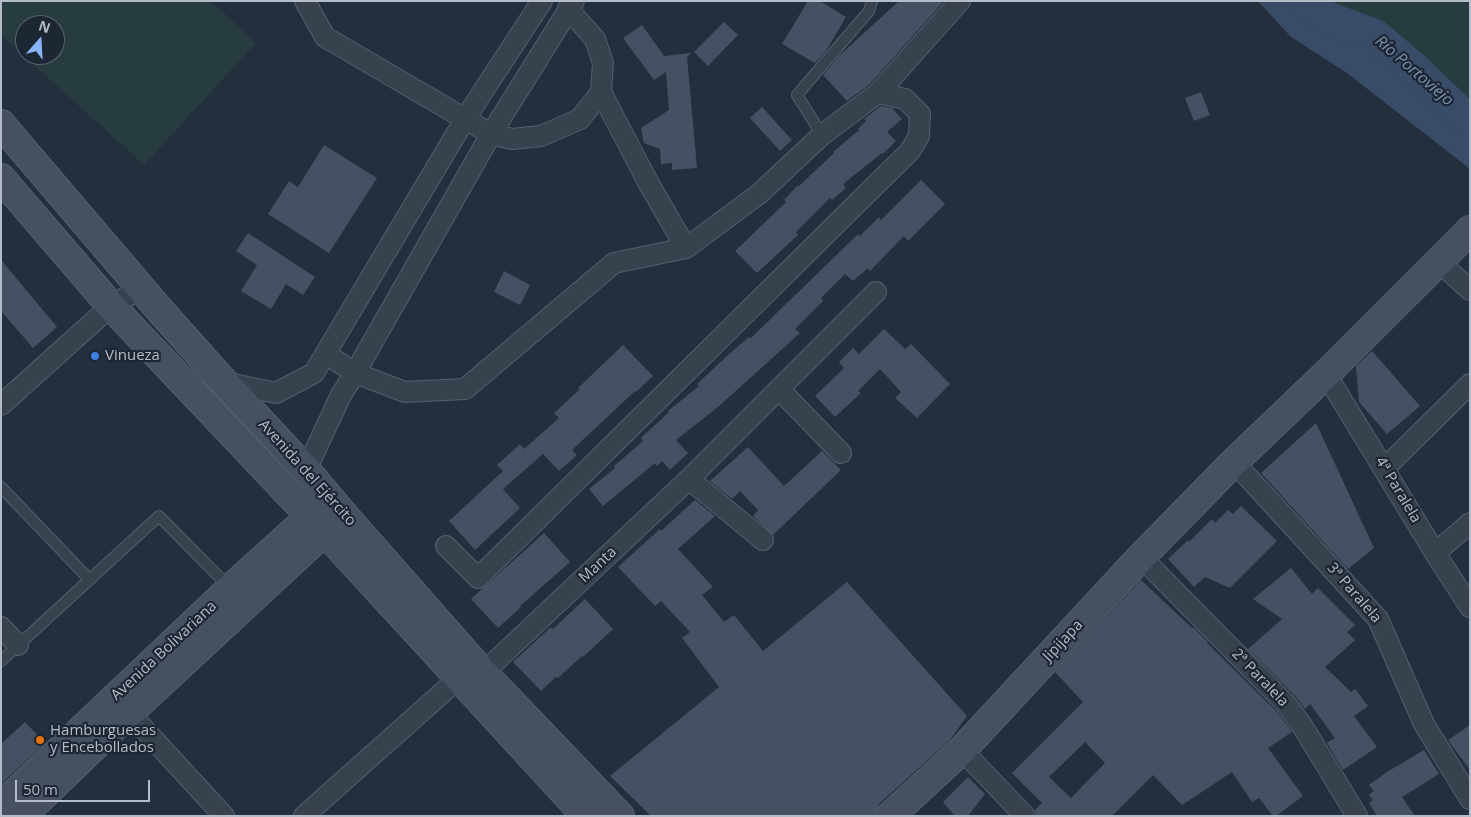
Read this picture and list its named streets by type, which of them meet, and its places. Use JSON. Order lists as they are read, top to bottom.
{
  "streets": {
    "street": [
      "Avenida del Ejército",
      "4ª Paralela",
      "Manta",
      "3ª Paralela",
      "Jipijapa",
      "Avenida Bolivariana",
      "2ª Paralela"
    ]
  },
  "crossings": [
    ["Avenida del Ejército", "Manta"],
    ["Avenida del Ejército", "Avenida Bolivariana"],
    ["4ª Paralela", "Jipijapa"],
    ["3ª Paralela", "Jipijapa"],
    ["Jipijapa", "2ª Paralela"]
  ],
  "water": ["Río Portoviejo"],
  "places": ["Vinueza", "Hamburguesas y Encebollados"],
  "scale_bar": "50 m",
  "north": "top"
}
